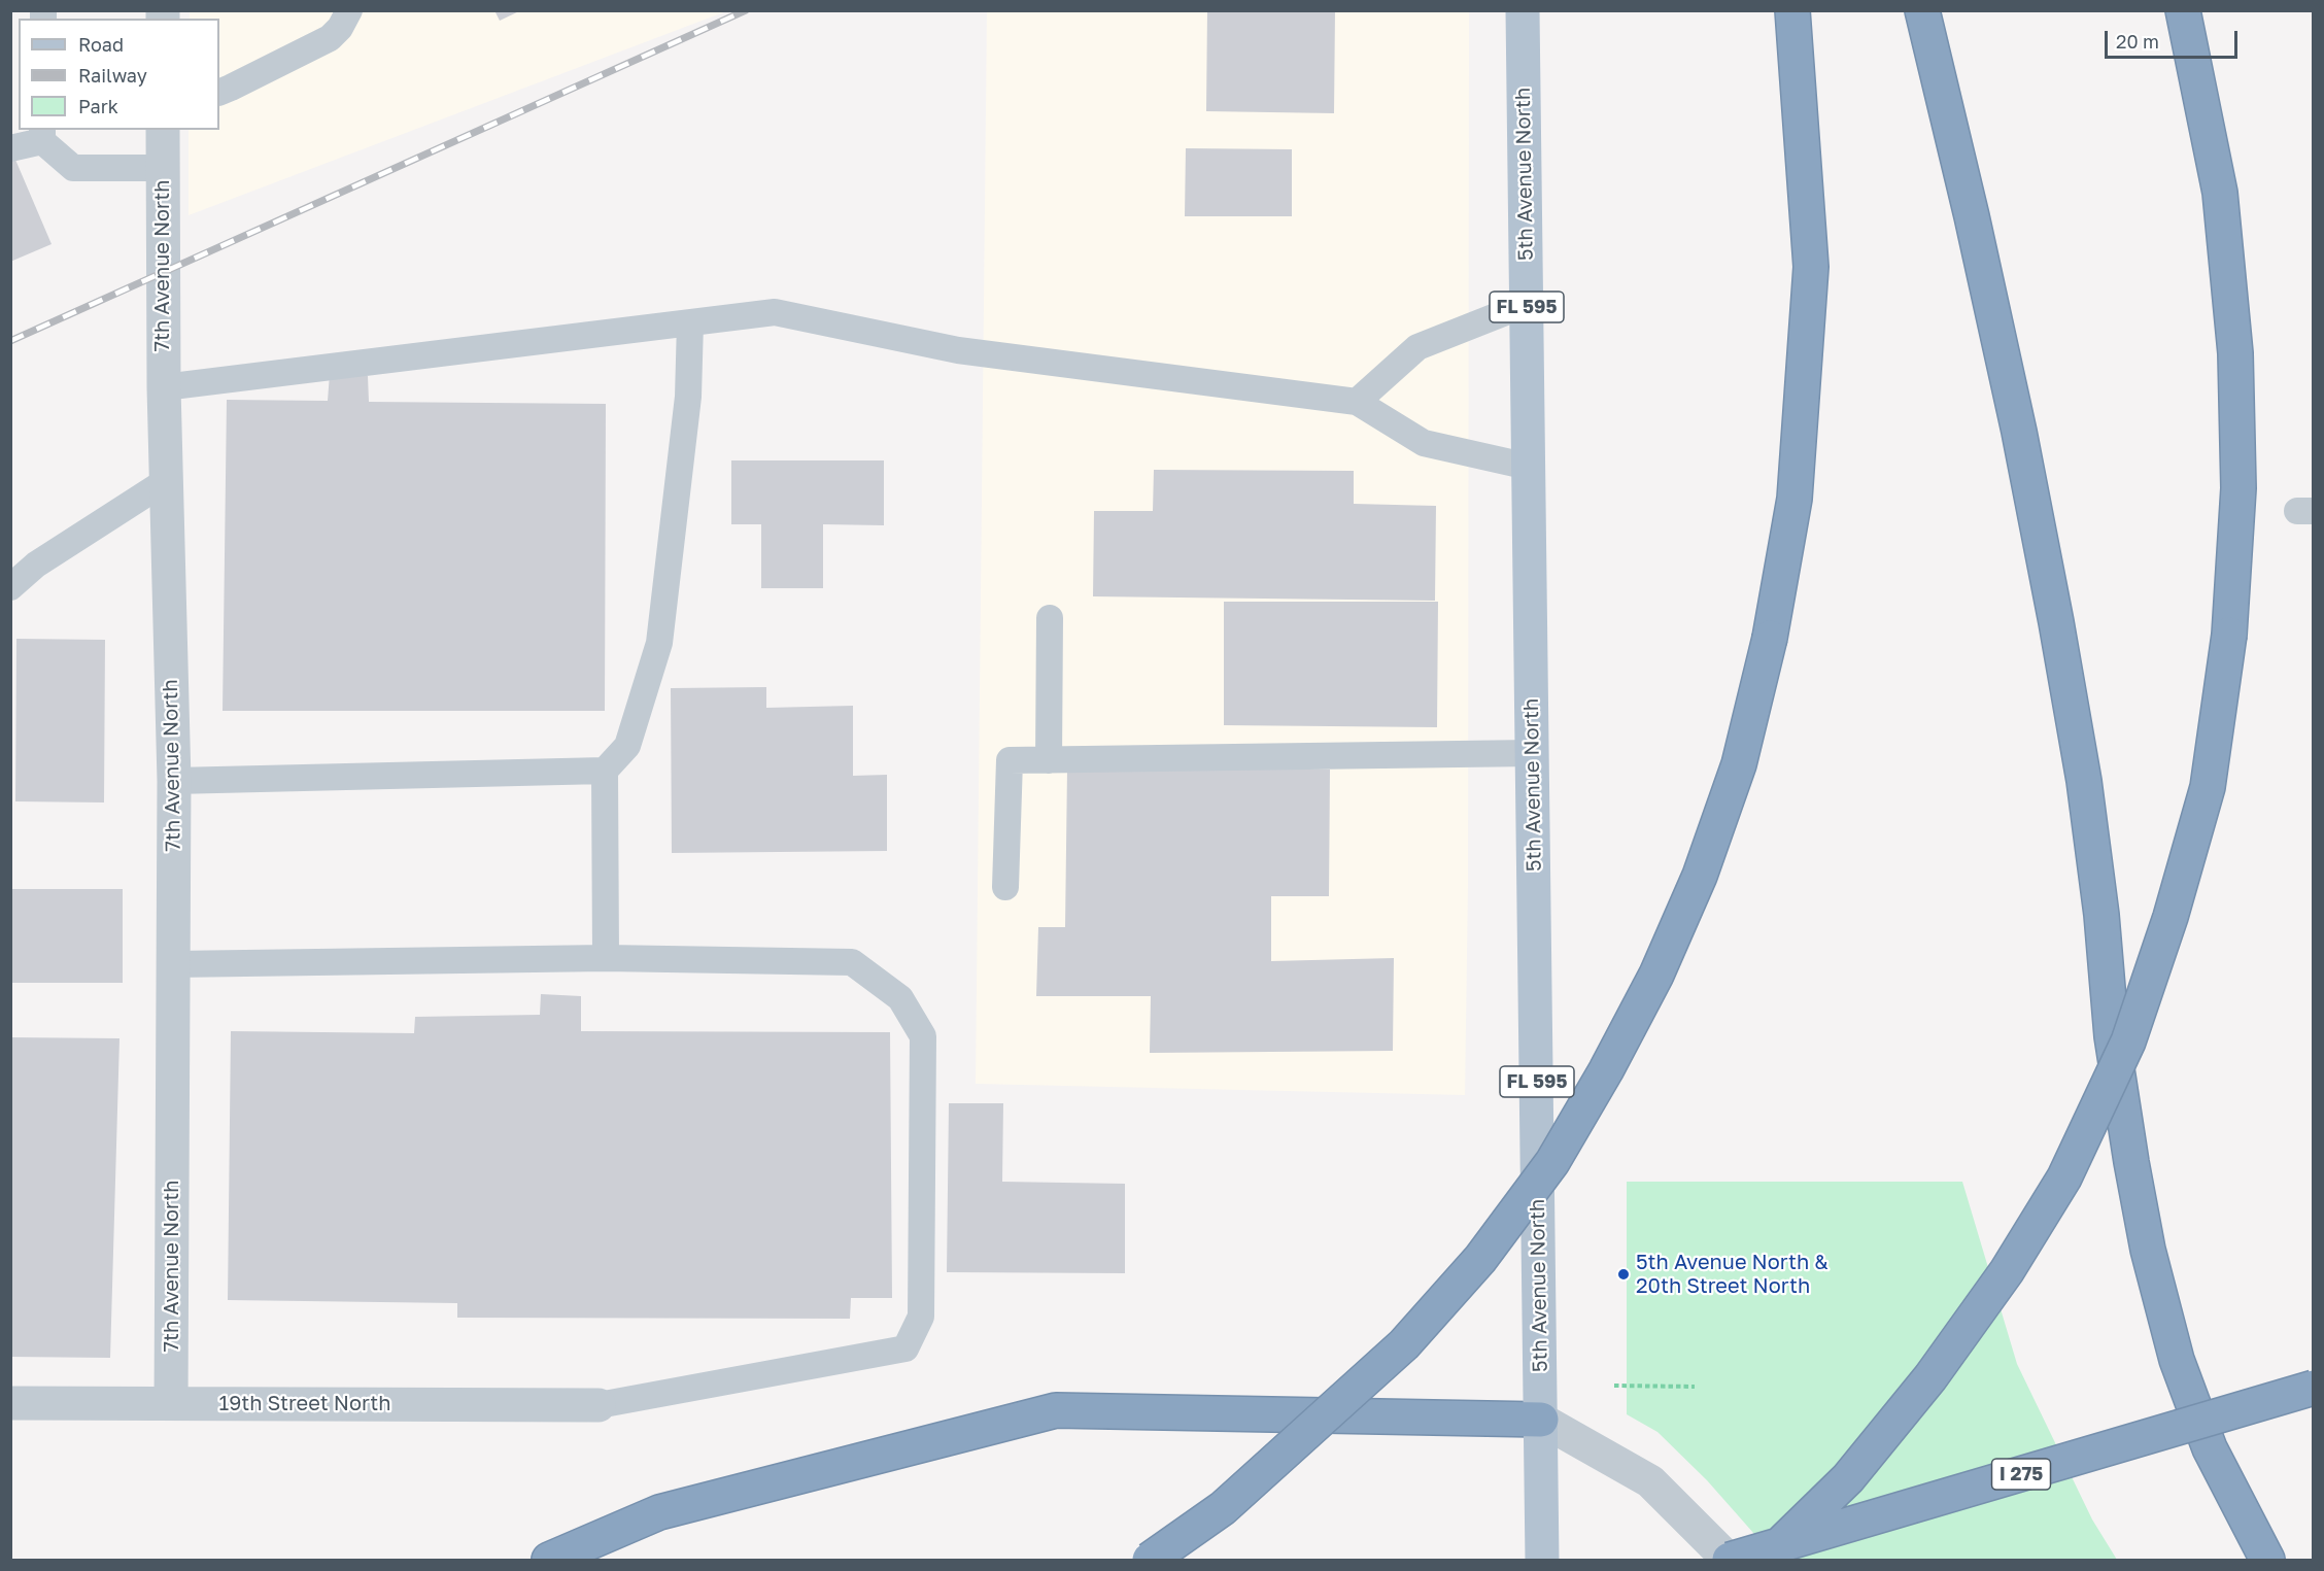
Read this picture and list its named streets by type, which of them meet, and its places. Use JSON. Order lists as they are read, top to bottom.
{
  "streets": {
    "highway": ["I 275"],
    "main road": ["5th Avenue North", "FL 595"],
    "street": ["7th Avenue North", "19th Street North"]
  },
  "crossings": [
    ["7th Avenue North", "19th Street North"]
  ],
  "places": ["5th Avenue North & 20th Street North"],
  "legend": ["Road", "Railway", "Park"],
  "scale_bar": "20 m"
}
